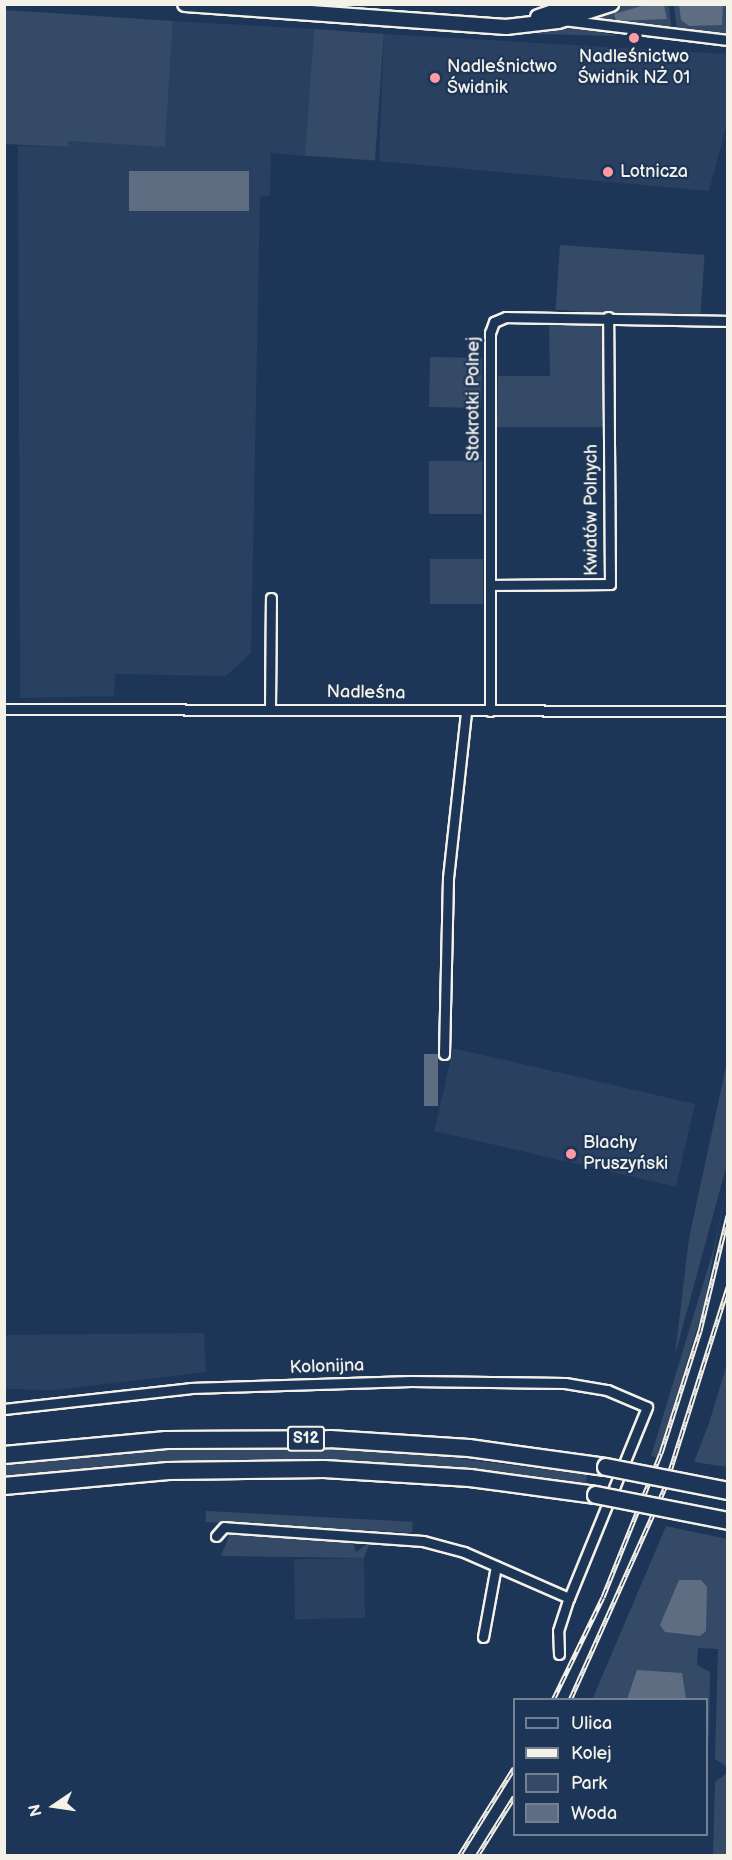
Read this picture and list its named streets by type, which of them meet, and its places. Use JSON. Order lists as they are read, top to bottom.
{
  "streets": {
    "highway": ["S12"],
    "street": [
      "Stokrotki Polnej",
      "Kwiatów Polnych",
      "Nadleśna",
      "Kolonijna"
    ]
  },
  "crossings": [
    ["Stokrotki Polnej", "Kwiatów Polnych"],
    ["Stokrotki Polnej", "Nadleśna"]
  ],
  "places": [
    "Nadleśnictwo Świdnik NŻ 01",
    "Nadleśnictwo Świdnik",
    "Lotnicza",
    "Blachy Pruszyński"
  ],
  "legend": [
    "Ulica",
    "Kolej",
    "Park",
    "Woda"
  ],
  "north": "left"
}
